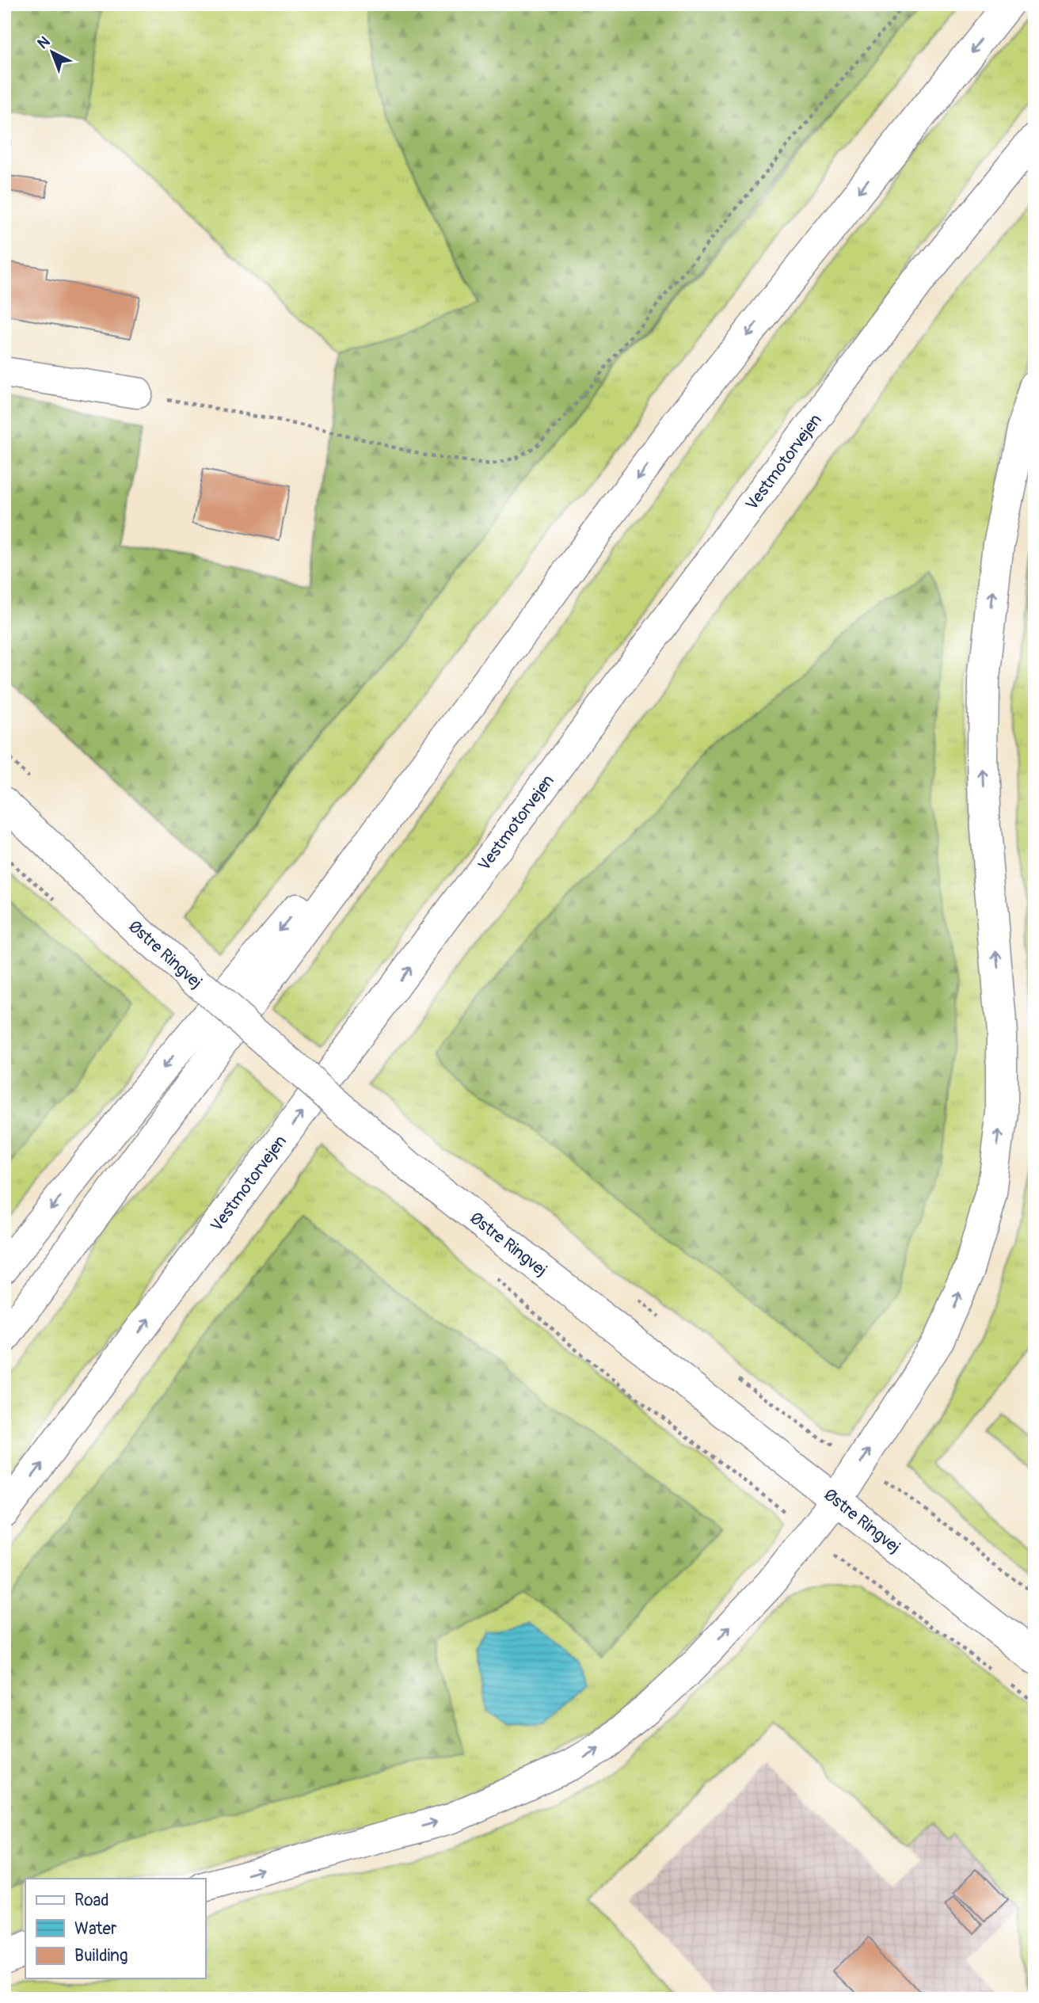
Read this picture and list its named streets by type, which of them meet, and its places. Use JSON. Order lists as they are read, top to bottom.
{
  "streets": {
    "main road": ["Vestmotorvejen", "Østre Ringvej"]
  },
  "legend": ["Road", "Water", "Building"],
  "north": "top left"
}
